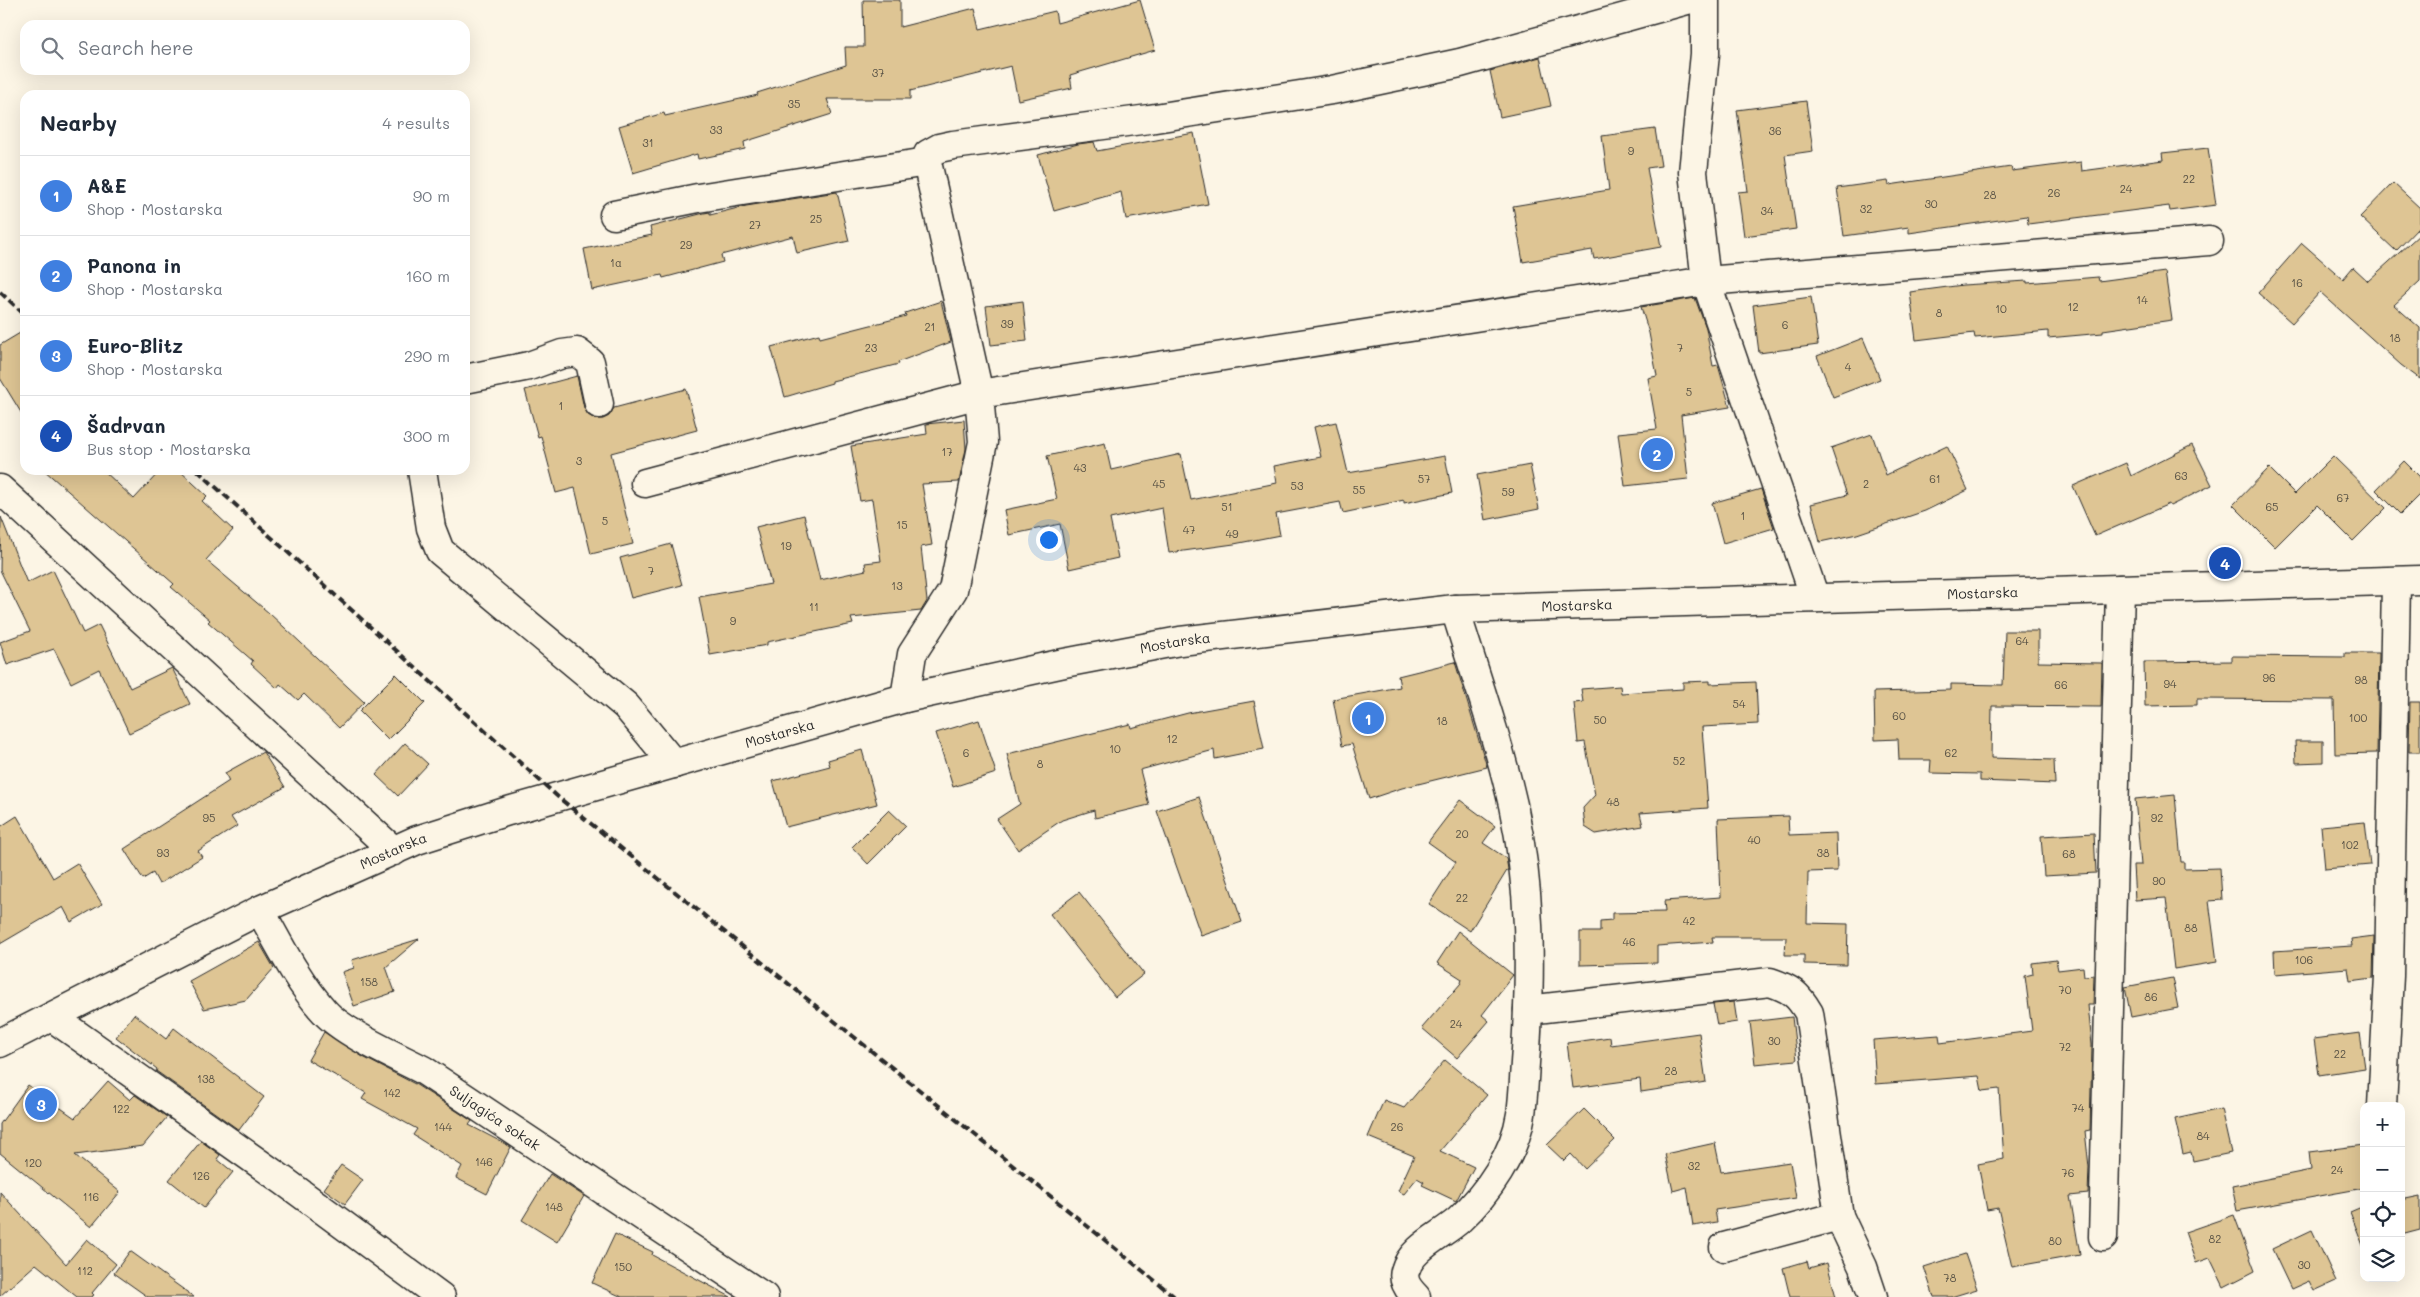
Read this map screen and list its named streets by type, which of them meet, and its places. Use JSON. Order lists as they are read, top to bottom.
{
  "streets": {
    "street": ["Mostarska", "Suljagića sokak"]
  },
  "crossings": [
    ["Mostarska", "Suljagića sokak"]
  ],
  "house_numbers": [
    "37",
    "35",
    "33",
    "36",
    "31",
    "9",
    "22",
    "24",
    "26",
    "28",
    "30",
    "32",
    "34",
    "25",
    "27",
    "29",
    "1a",
    "16",
    "14",
    "12",
    "10",
    "8",
    "39",
    "6",
    "21",
    "18",
    "23",
    "7",
    "4",
    "5",
    "1",
    "17",
    "3",
    "43",
    "63",
    "57",
    "61",
    "45",
    "2",
    "53",
    "55",
    "59",
    "67",
    "51",
    "65",
    "1",
    "5",
    "15",
    "47",
    "49",
    "19",
    "7",
    "13",
    "11",
    "9",
    "64",
    "96",
    "98",
    "94",
    "66",
    "54",
    "60",
    "100",
    "50",
    "18",
    "12",
    "10",
    "6",
    "62",
    "52",
    "8",
    "48",
    "95",
    "92",
    "20",
    "40",
    "102",
    "93",
    "38",
    "68",
    "90",
    "22",
    "42",
    "88",
    "46",
    "106",
    "158",
    "70",
    "86",
    "24",
    "30",
    "72",
    "22",
    "28",
    "138",
    "142",
    "74",
    "122",
    "144",
    "26",
    "84",
    "146",
    "120",
    "32",
    "24",
    "76",
    "126",
    "116",
    "148",
    "82",
    "80",
    "30",
    "150",
    "112",
    "78"
  ],
  "page": {
    "search": "Search here",
    "heading": ["Nearby", "4 results"],
    "list": [
      {
        "mark": "1",
        "name": "A&E",
        "note": "Shop · Mostarska",
        "value": "90 m"
      },
      {
        "mark": "2",
        "name": "Panona in",
        "note": "Shop · Mostarska",
        "value": "160 m"
      },
      {
        "mark": "3",
        "name": "Euro-Blitz",
        "note": "Shop · Mostarska",
        "value": "290 m"
      },
      {
        "mark": "4",
        "name": "Šadrvan",
        "note": "Bus stop · Mostarska",
        "value": "300 m"
      }
    ],
    "pins": [
      "2",
      "4",
      "1",
      "3"
    ],
    "map_buttons": ["+", "−"]
  }
}
